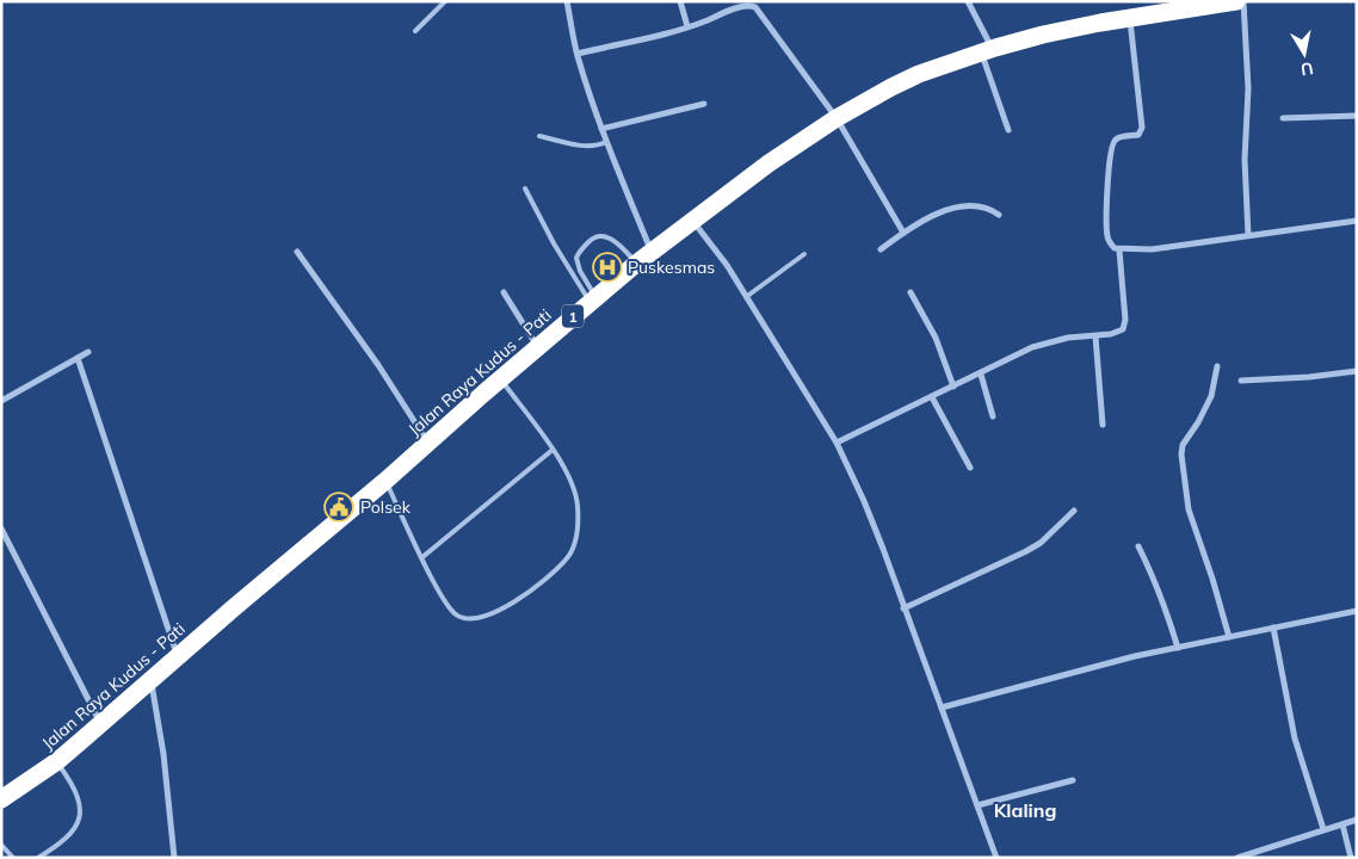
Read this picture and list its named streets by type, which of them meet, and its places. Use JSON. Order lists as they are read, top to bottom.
{
  "streets": {
    "highway": ["1", "Jalan Raya Kudus - Pati"]
  },
  "districts": ["Klaling"],
  "places": {
    "hospital": ["Puskesmas"],
    "public building": ["Polsek"]
  },
  "north": "bottom"
}
